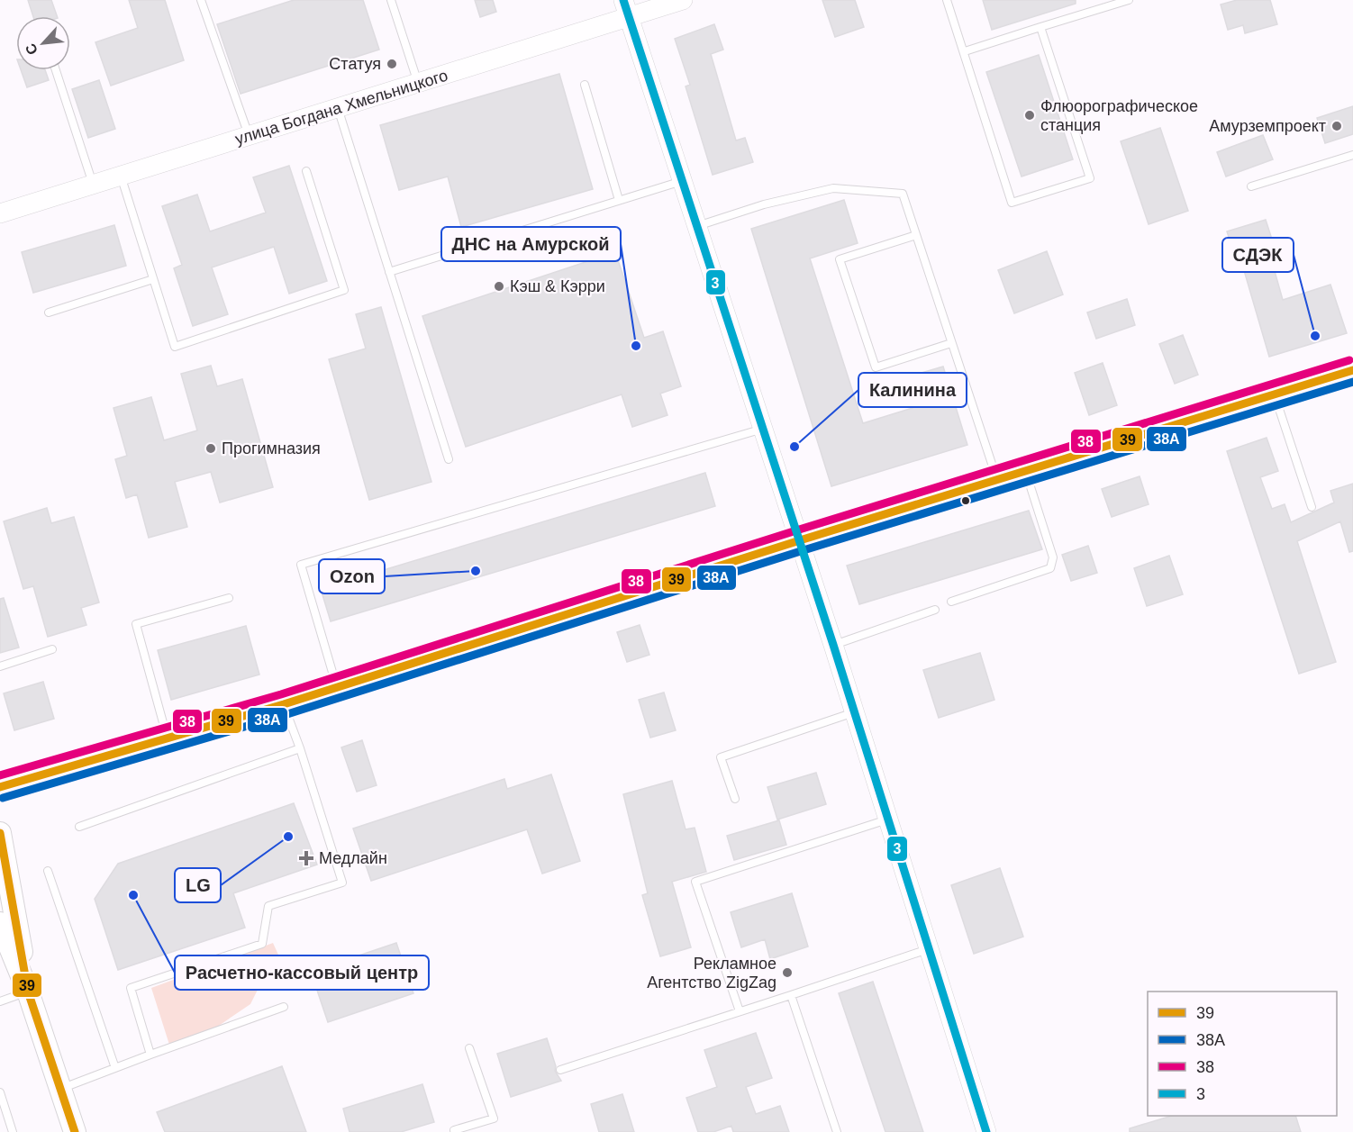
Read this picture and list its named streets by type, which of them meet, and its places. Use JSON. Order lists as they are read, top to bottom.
{
  "streets": {
    "street": ["улица Богдана Хмельницкого"]
  },
  "places": {
    "other": [
      "Статуя",
      "Флюорографическое станция",
      "Амурземпроект",
      "Кэш & Кэрри",
      "СДЭК",
      "ДНС на Амурской",
      "Калинина",
      "Прогимназия",
      "Ozon",
      "LG",
      "Расчетно-кассовый центр",
      "Рекламное Агентство ZigZag"
    ],
    "health": ["Медлайн"]
  },
  "lines": [
    "transit line 3",
    "transit line 38",
    "transit line 39",
    "transit line 38А"
  ],
  "legend": [
    "39",
    "38А",
    "38",
    "3"
  ],
  "north": "bottom left"
}
